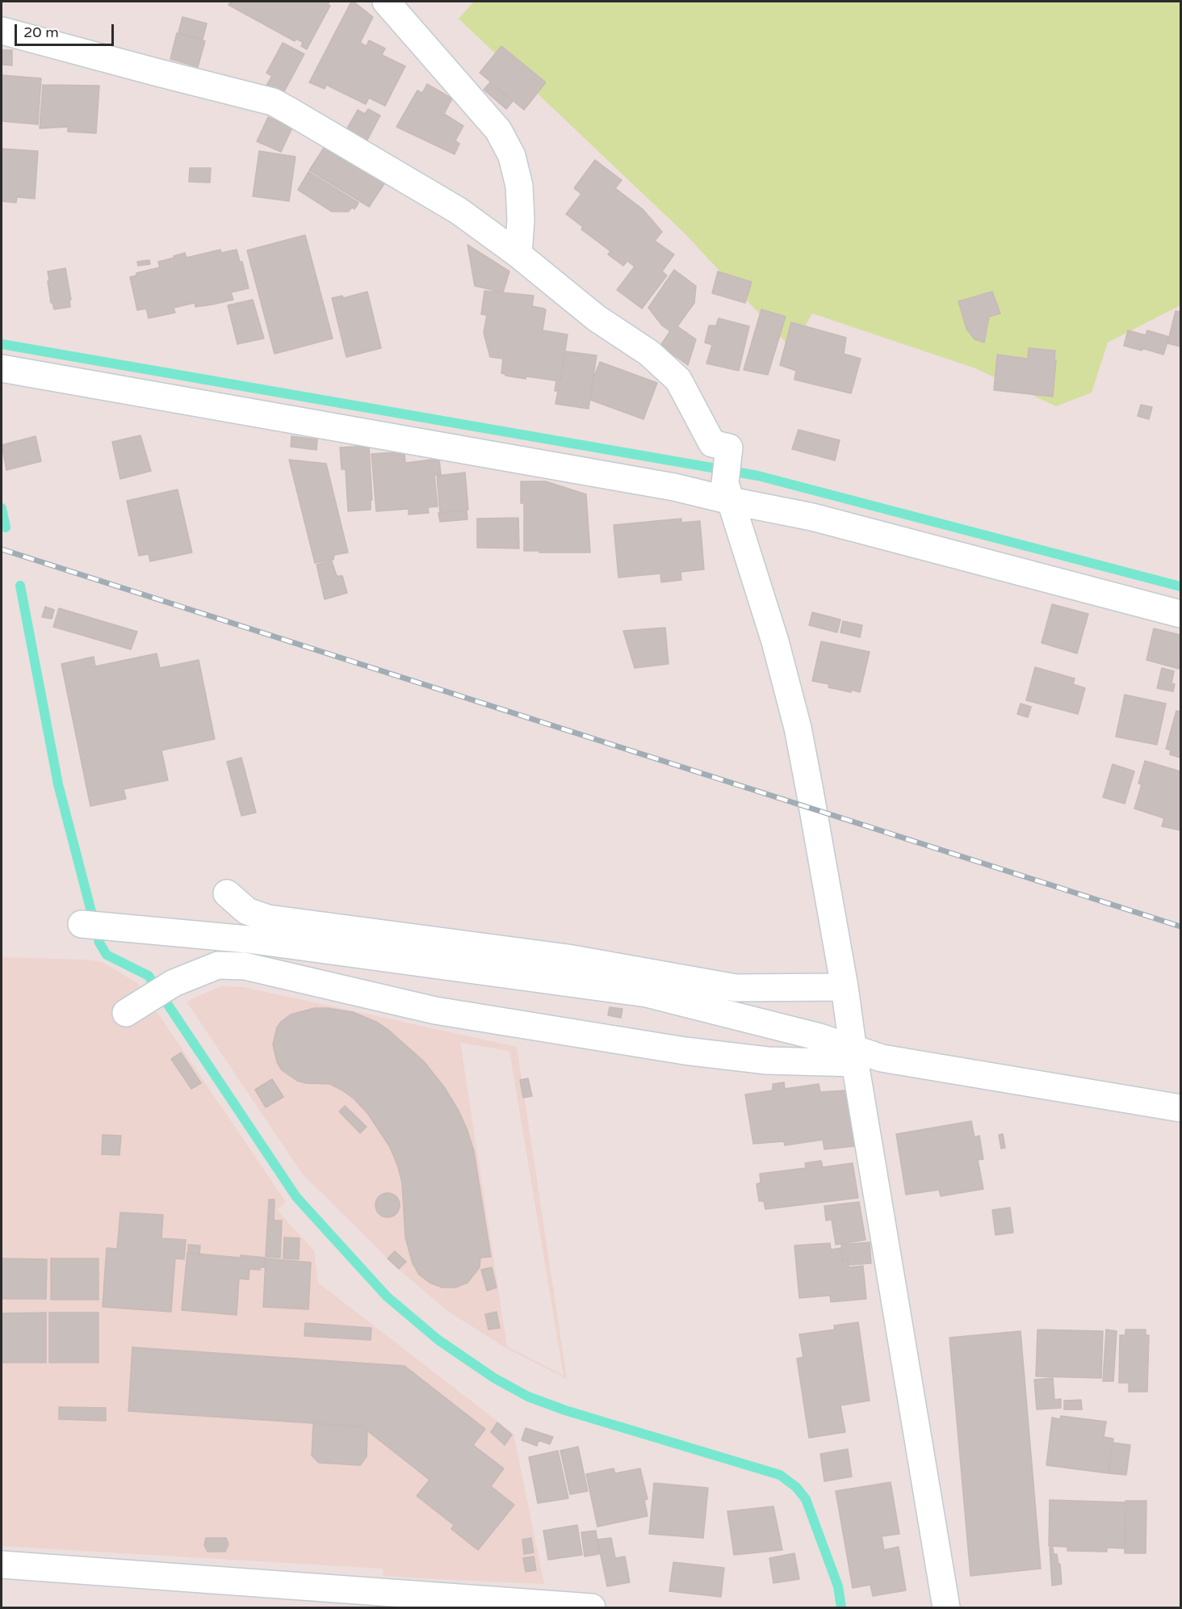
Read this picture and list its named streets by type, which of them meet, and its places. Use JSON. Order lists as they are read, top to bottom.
{
  "scale_bar": "20 m"
}
